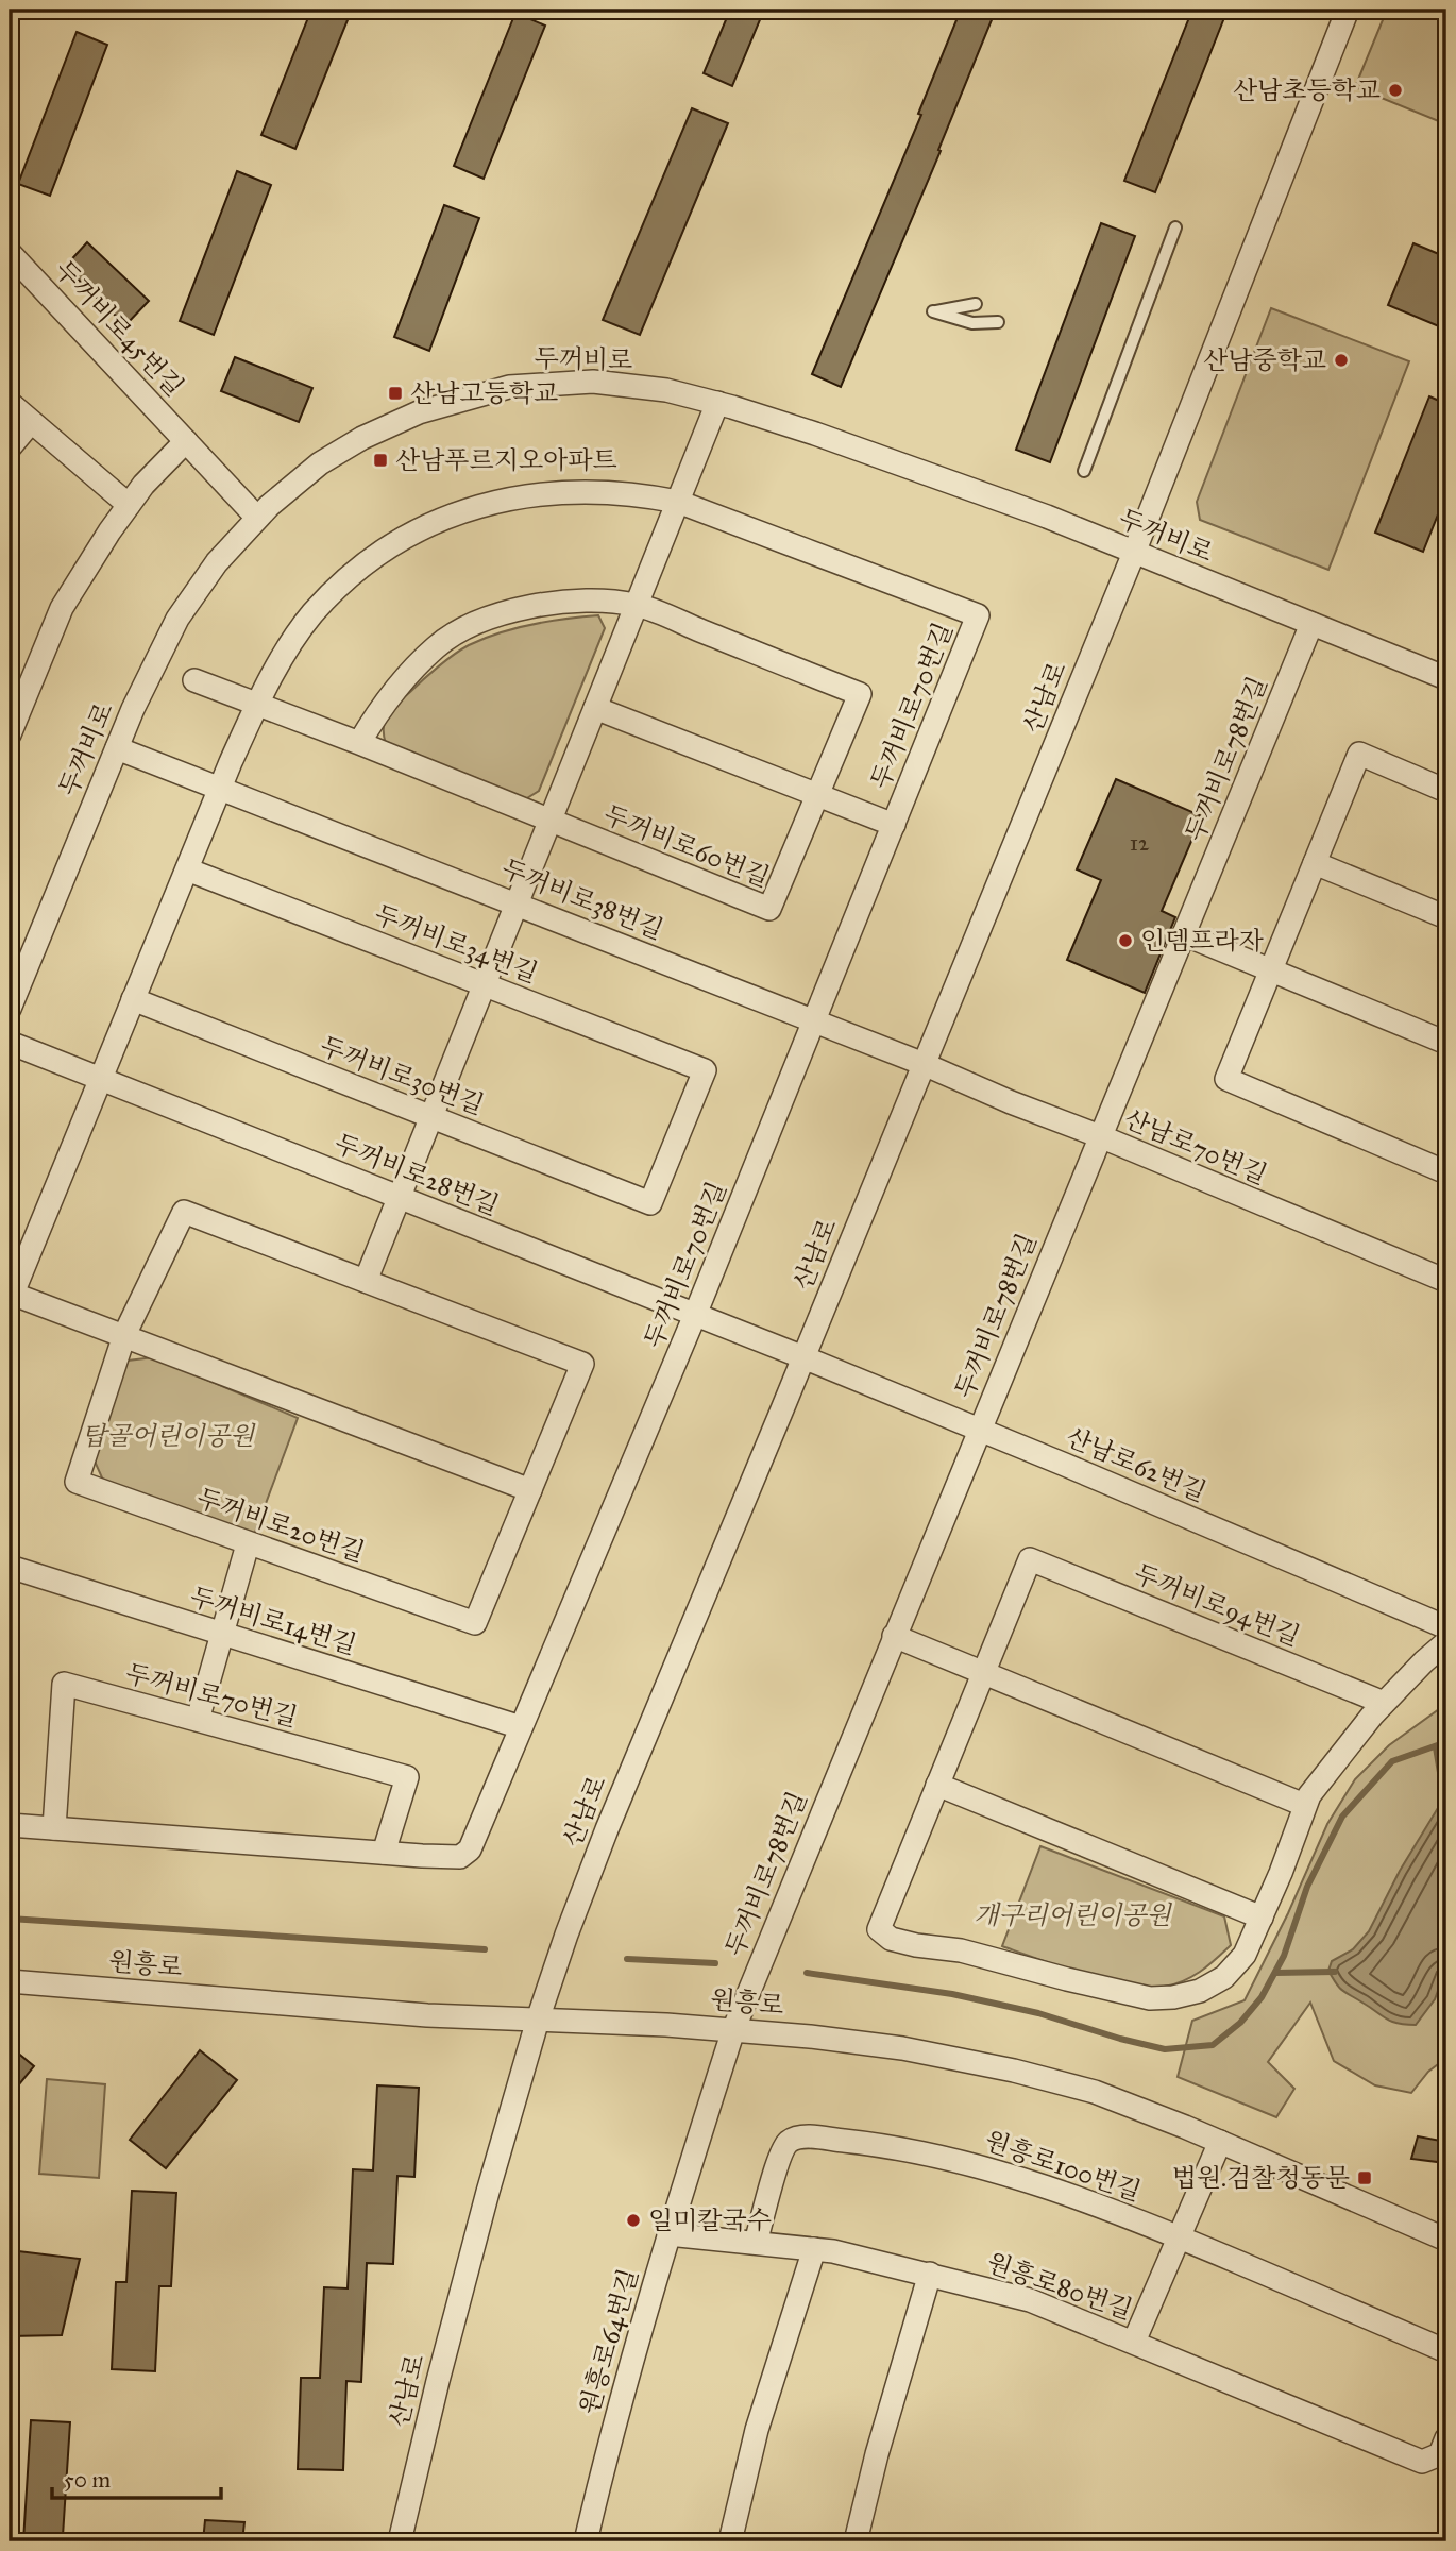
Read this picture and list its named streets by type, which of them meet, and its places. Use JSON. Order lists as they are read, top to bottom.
{
  "streets": {
    "street": [
      "두꺼비로45번길",
      "두꺼비로",
      "산남로",
      "두꺼비로70번길",
      "두꺼비로78번길",
      "두꺼비로60번길",
      "두꺼비로38번길",
      "두꺼비로34번길",
      "두꺼비로30번길",
      "산남로70번길",
      "두꺼비로28번길",
      "산남로62번길",
      "두꺼비로20번길",
      "두꺼비로94번길",
      "두꺼비로14번길",
      "원흥로",
      "원흥로100번길",
      "원흥로80번길",
      "원흥로64번길"
    ]
  },
  "crossings": [
    ["두꺼비로45번길", "두꺼비로"],
    ["두꺼비로", "산남로"],
    ["두꺼비로", "두꺼비로78번길"],
    ["두꺼비로", "두꺼비로38번길"],
    ["산남로", "두꺼비로38번길"],
    ["산남로", "산남로70번길"],
    ["산남로", "두꺼비로28번길"],
    ["산남로", "산남로62번길"],
    ["산남로", "원흥로"],
    ["두꺼비로70번길", "두꺼비로38번길"],
    ["두꺼비로70번길", "두꺼비로28번길"],
    ["두꺼비로70번길", "두꺼비로14번길"],
    ["두꺼비로78번길", "산남로70번길"],
    ["두꺼비로78번길", "산남로62번길"],
    ["두꺼비로78번길", "원흥로"],
    ["두꺼비로78번길", "원흥로64번길"],
    ["두꺼비로38번길", "산남로70번길"],
    ["두꺼비로34번길", "두꺼비로30번길"],
    ["두꺼비로28번길", "산남로62번길"],
    ["원흥로", "원흥로80번길"],
    ["원흥로", "원흥로64번길"],
    ["원흥로100번길", "원흥로80번길"],
    ["원흥로80번길", "원흥로64번길"]
  ],
  "parks": ["탑골어린이공원", "개구리어린이공원"],
  "places": {
    "other": [
      "산남초등학교",
      "산남중학교",
      "인뎀프라자",
      "일미칼국수"
    ],
    "transit": ["산남고등학교", "산남푸르지오아파트", "법원.검찰청동문"]
  },
  "house_numbers": ["12"],
  "scale_bar": "50 m"
}
